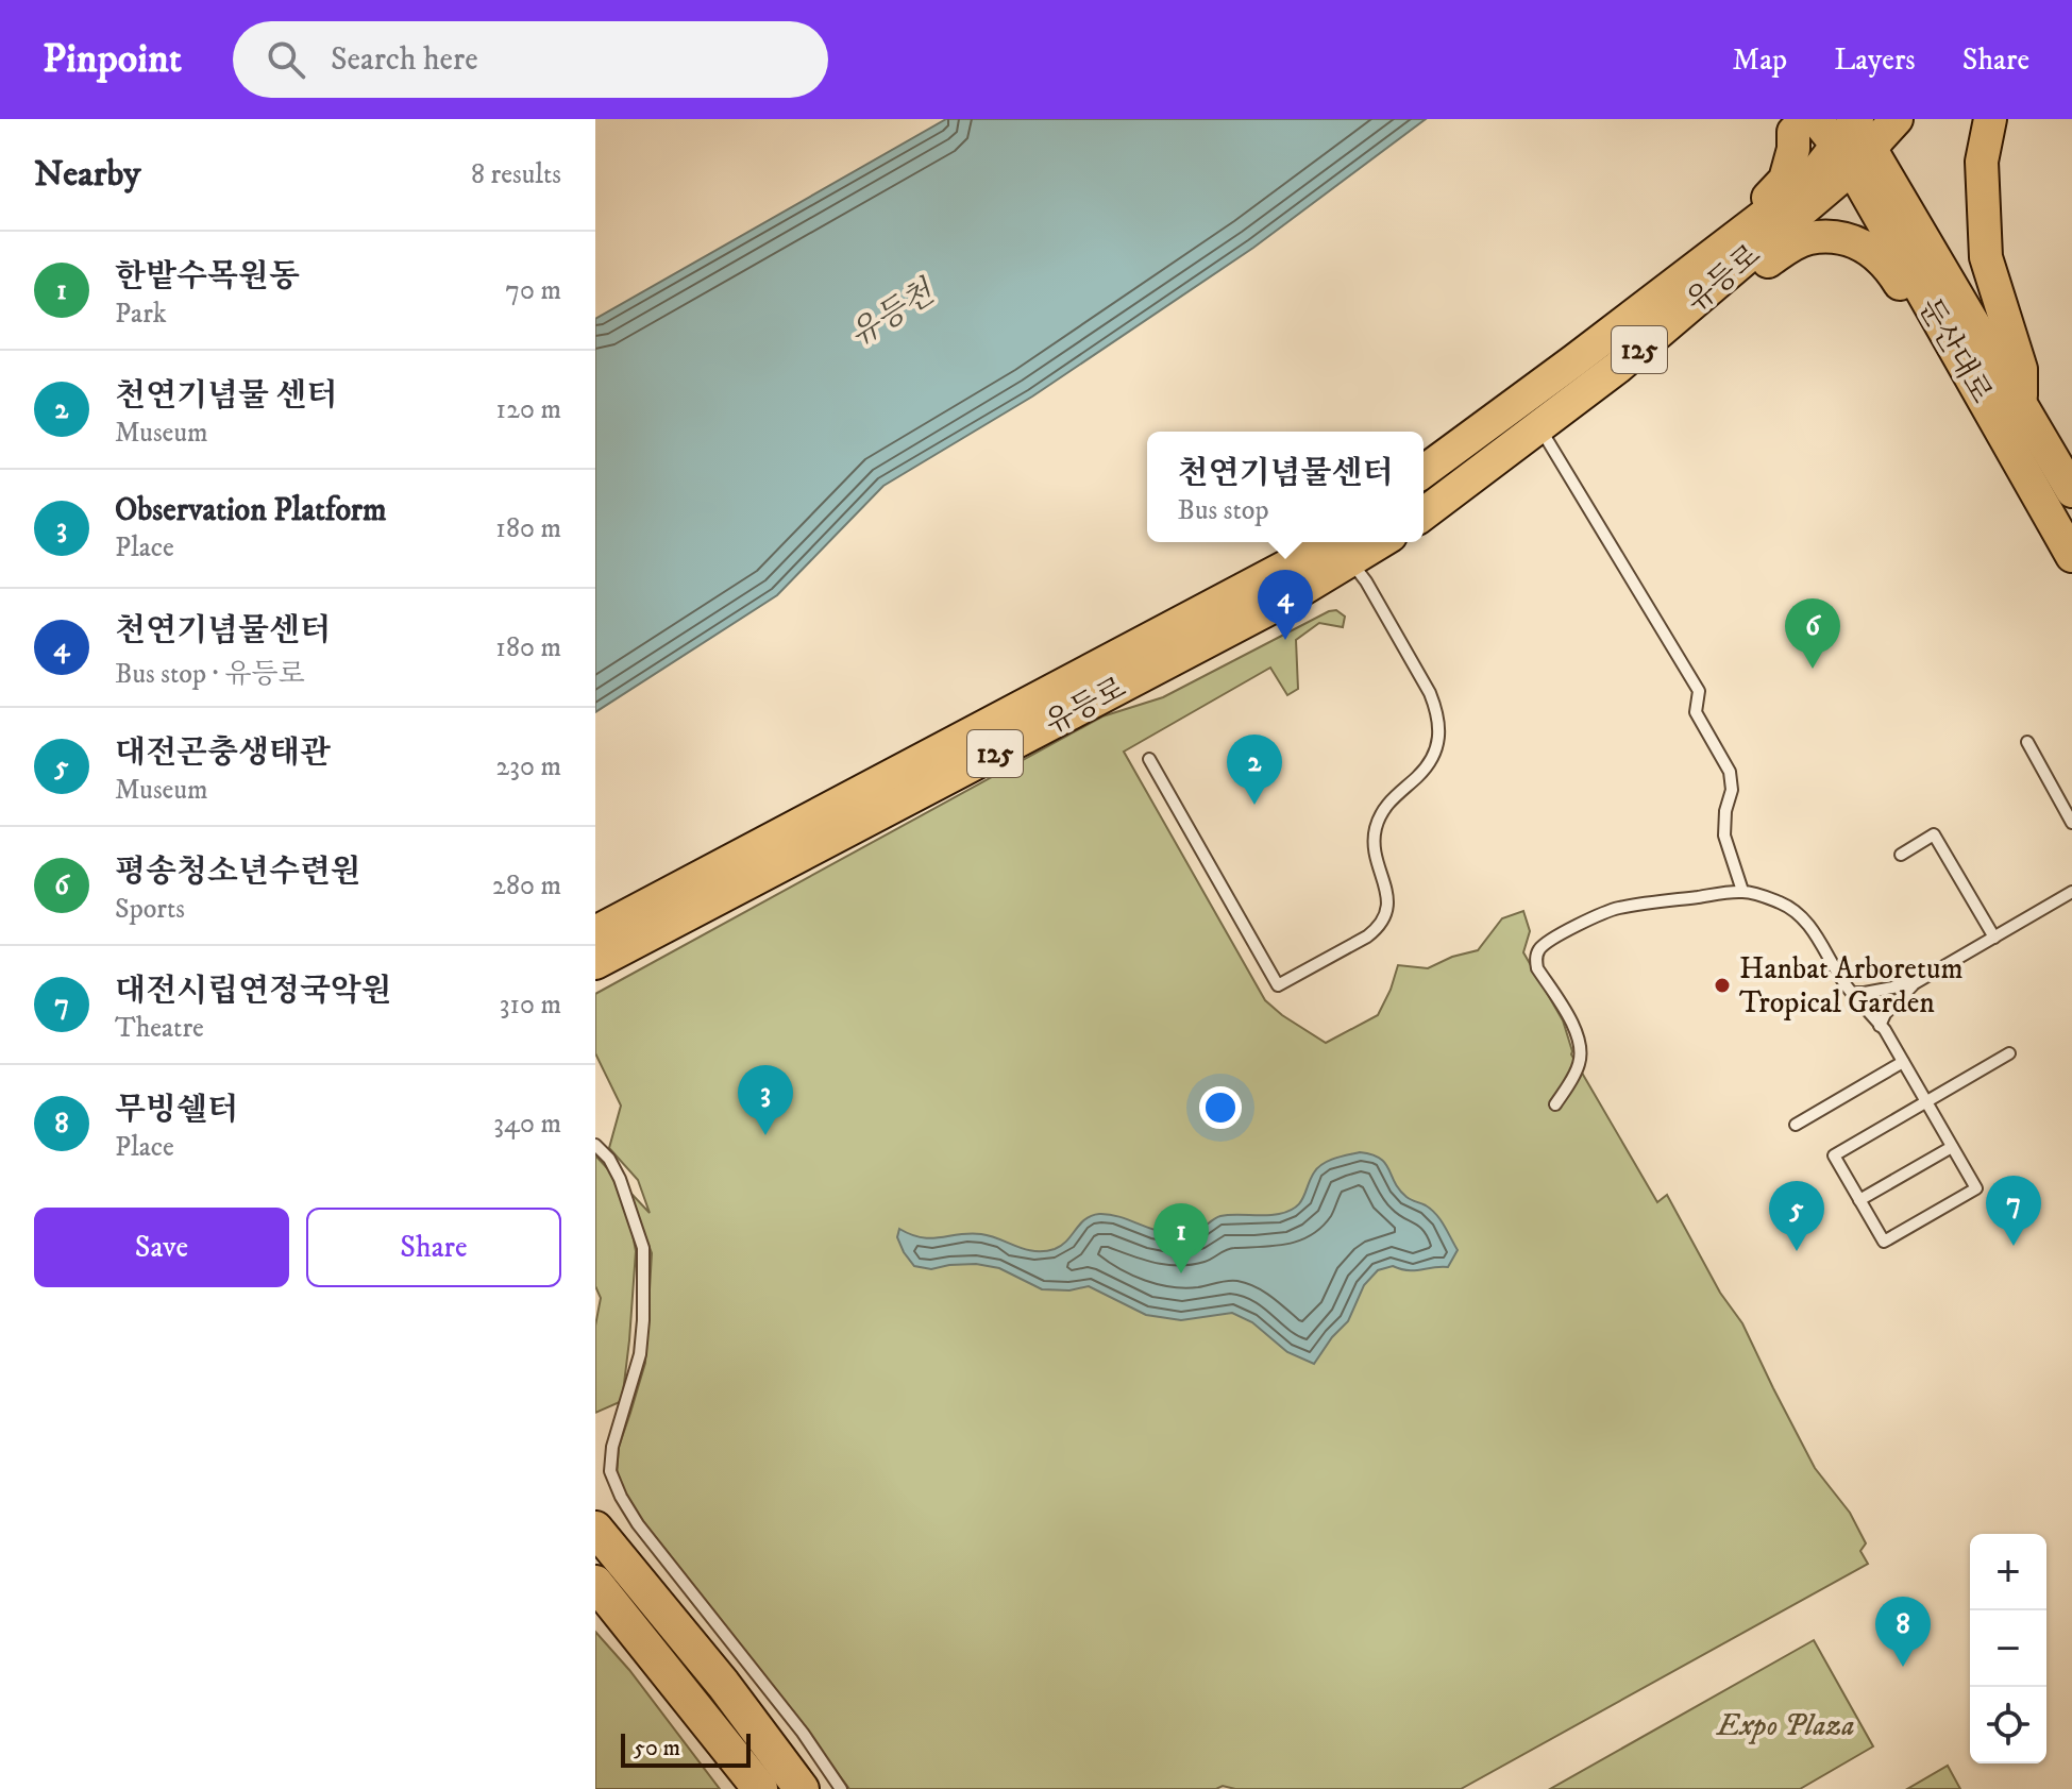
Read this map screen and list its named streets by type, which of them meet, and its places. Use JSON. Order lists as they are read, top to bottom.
{
  "streets": {
    "main road": ["유등로", "125", "둔산대로"]
  },
  "crossings": [
    ["유등로", "둔산대로"]
  ],
  "water": ["유등천"],
  "parks": ["Expo Plaza"],
  "places": ["Hanbat Arboretum Tropical Garden"],
  "scale_bar": "50 m",
  "page": {
    "header": "Pinpoint",
    "search": "Search here",
    "nav": ["Map", "Layers", "Share"],
    "heading": ["Nearby", "8 results"],
    "list": [
      {
        "mark": "1",
        "name": "한밭수목원동",
        "note": "Park",
        "value": "70 m"
      },
      {
        "mark": "2",
        "name": "천연기념물 센터",
        "note": "Museum",
        "value": "120 m"
      },
      {
        "mark": "3",
        "name": "Observation Platform",
        "note": "Place",
        "value": "180 m"
      },
      {
        "mark": "4",
        "name": "천연기념물센터",
        "note": "Bus stop · 유등로",
        "value": "180 m"
      },
      {
        "mark": "5",
        "name": "대전곤충생태관",
        "note": "Museum",
        "value": "230 m"
      },
      {
        "mark": "6",
        "name": "평송청소년수련원",
        "note": "Sports",
        "value": "280 m"
      },
      {
        "mark": "7",
        "name": "대전시립연정국악원",
        "note": "Theatre",
        "value": "310 m"
      },
      {
        "mark": "8",
        "name": "무빙쉘터",
        "note": "Place",
        "value": "340 m"
      }
    ],
    "popup": ["천연기념물센터", "Bus stop"],
    "pins": [
      "4",
      "6",
      "2",
      "3",
      "7",
      "5",
      "1",
      "8"
    ],
    "buttons": ["Save", "Share"],
    "map_buttons": ["+", "−"],
    "scale": "50 m"
  }
}
